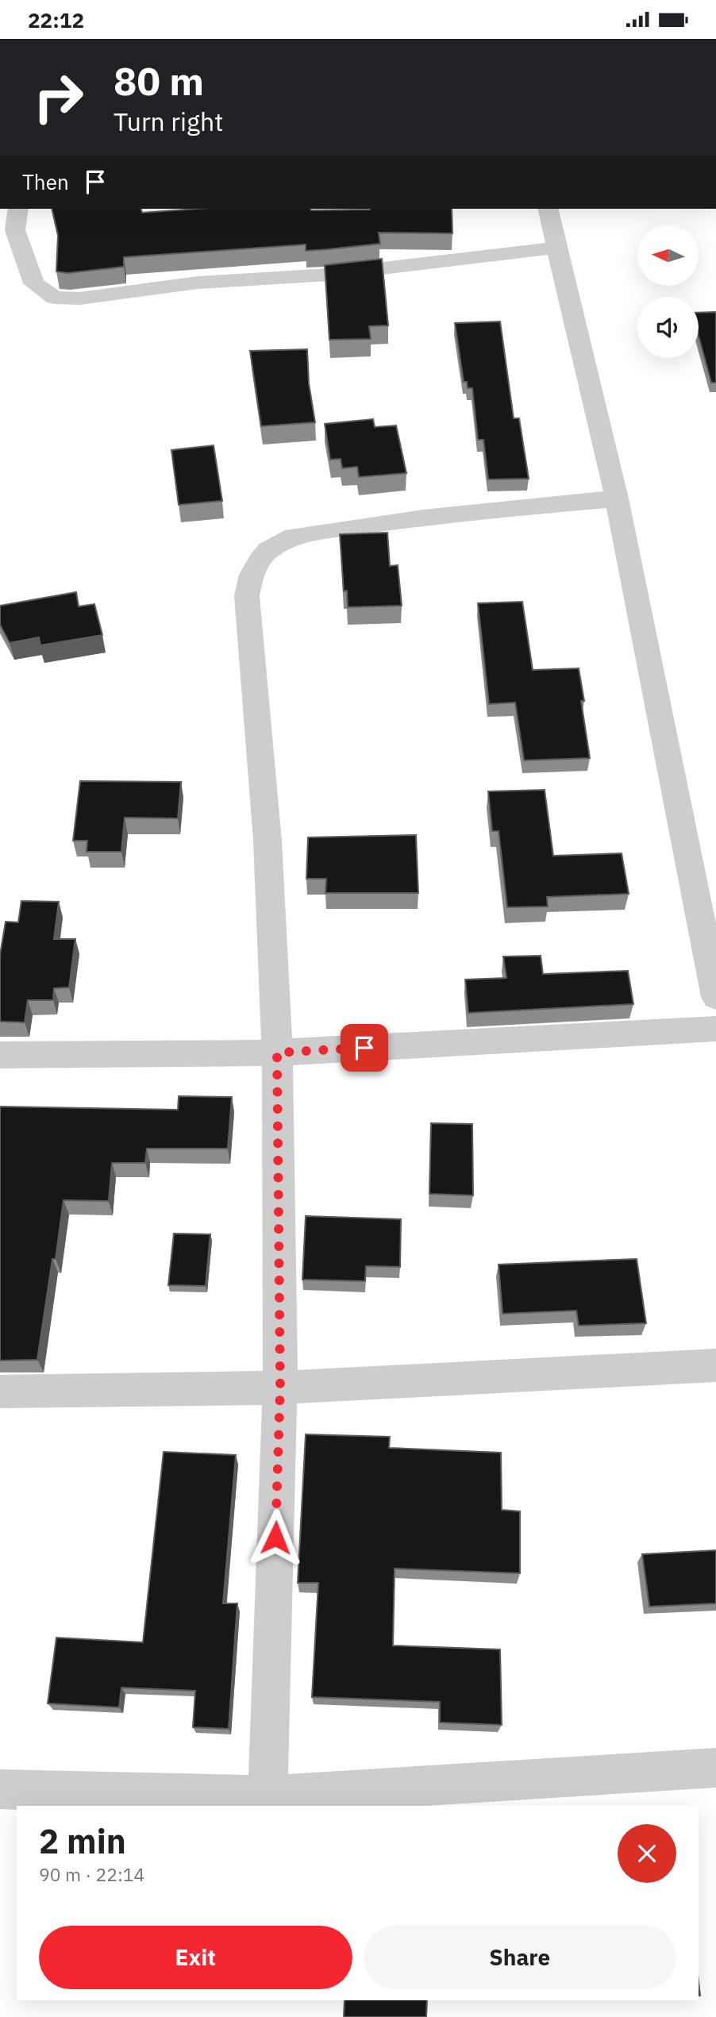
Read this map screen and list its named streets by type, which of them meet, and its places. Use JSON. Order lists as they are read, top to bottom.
{
  "north": "left",
  "page": {
    "status": "22:12",
    "turn": ["80 m", "Turn right"],
    "then": "Then",
    "heading": ["2 min", "90 m · 22:14"],
    "buttons": ["Exit", "Share"]
  }
}
